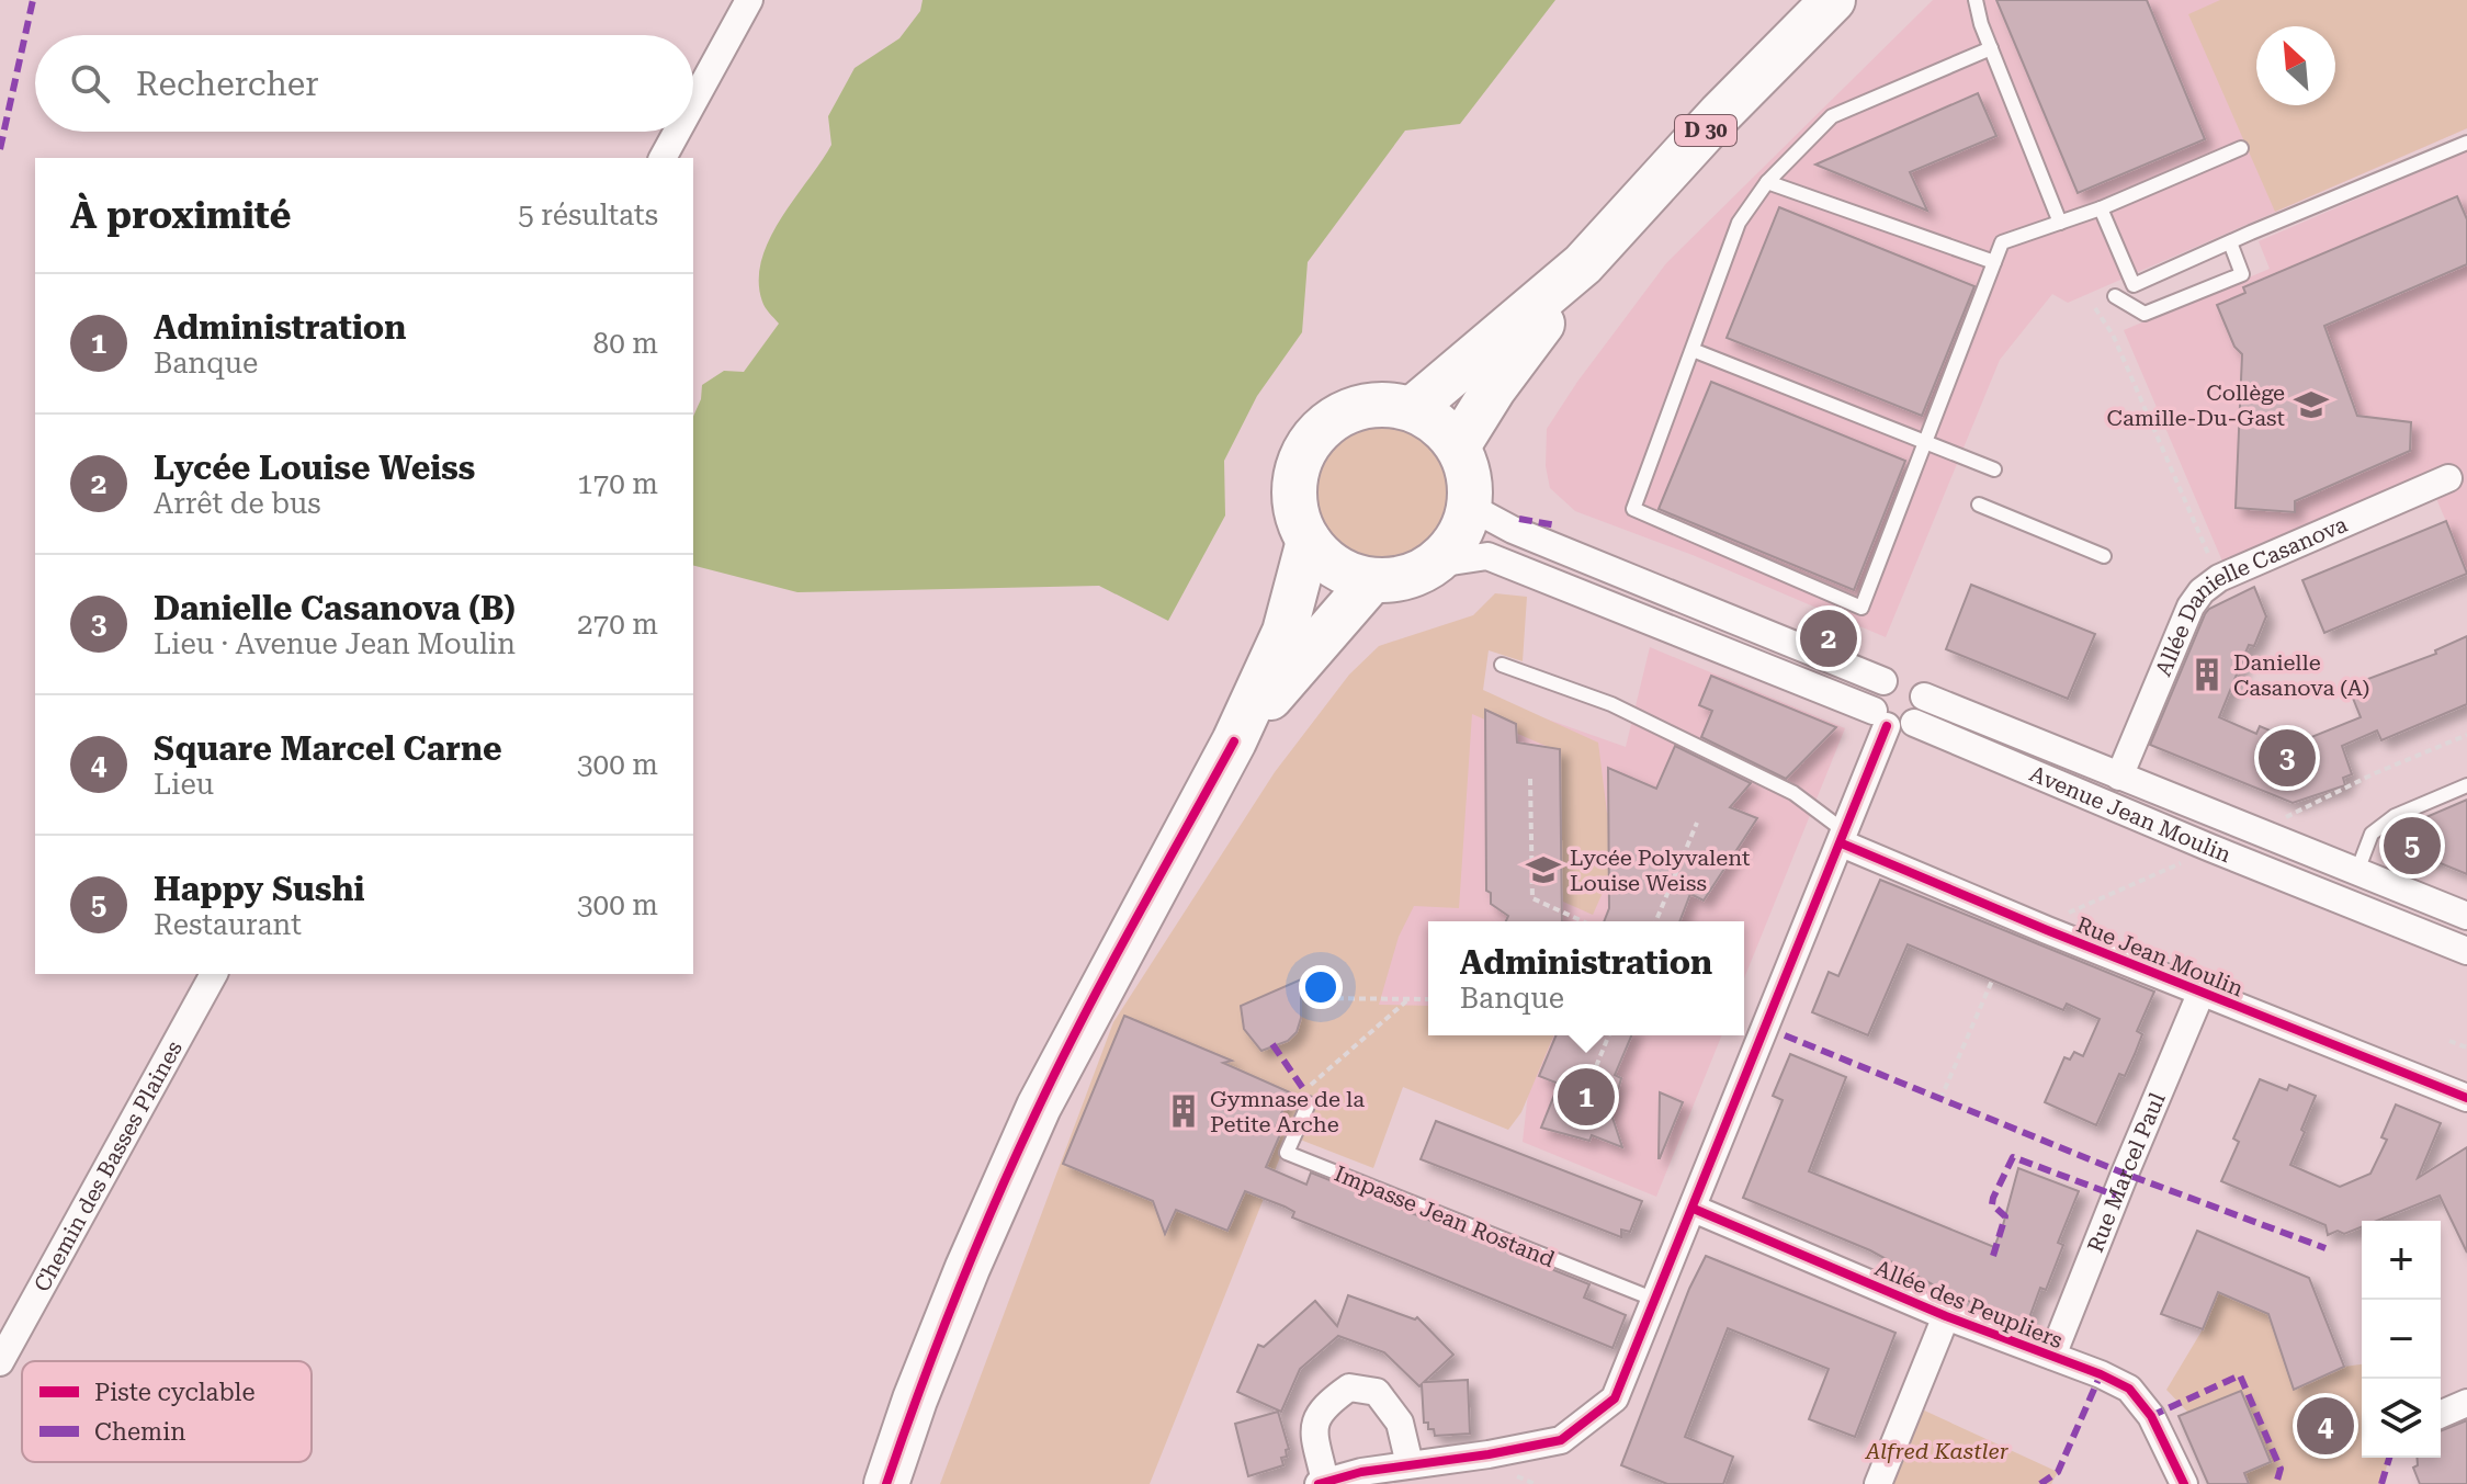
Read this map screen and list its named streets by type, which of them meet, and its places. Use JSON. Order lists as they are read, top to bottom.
{
  "streets": {
    "main road": ["D 30"],
    "street": [
      "Allée Danielle Casanova",
      "Avenue Jean Moulin",
      "Rue Jean Moulin",
      "Chemin des Basses Plaines",
      "Rue Marcel Paul",
      "Allée des Peupliers"
    ],
    "lane": ["Impasse Jean Rostand"]
  },
  "crossings": [
    ["Allée Danielle Casanova", "Avenue Jean Moulin"],
    ["Rue Jean Moulin", "Rue Marcel Paul"],
    ["Rue Marcel Paul", "Allée des Peupliers"]
  ],
  "parks": ["Alfred Kastler"],
  "places": {
    "school or university": ["Collège Camille-Du-Gast", "Lycée Polyvalent Louise Weiss"],
    "building": ["Danielle Casanova (A)", "Gymnase de la Petite Arche"]
  },
  "legend": ["Piste cyclable", "Chemin"],
  "north": "top left",
  "page": {
    "search": "Rechercher",
    "heading": ["À proximité", "5 résultats"],
    "list": [
      {
        "mark": "1",
        "name": "Administration",
        "note": "Banque",
        "value": "80 m"
      },
      {
        "mark": "2",
        "name": "Lycée Louise Weiss",
        "note": "Arrêt de bus",
        "value": "170 m"
      },
      {
        "mark": "3",
        "name": "Danielle Casanova (B)",
        "note": "Lieu · Avenue Jean Moulin",
        "value": "270 m"
      },
      {
        "mark": "4",
        "name": "Square Marcel Carne",
        "note": "Lieu",
        "value": "300 m"
      },
      {
        "mark": "5",
        "name": "Happy Sushi",
        "note": "Restaurant",
        "value": "300 m"
      }
    ],
    "pins": [
      "2",
      "3",
      "5",
      "1",
      "4"
    ],
    "popup": ["Administration", "Banque"],
    "map_buttons": ["+", "−"]
  }
}
